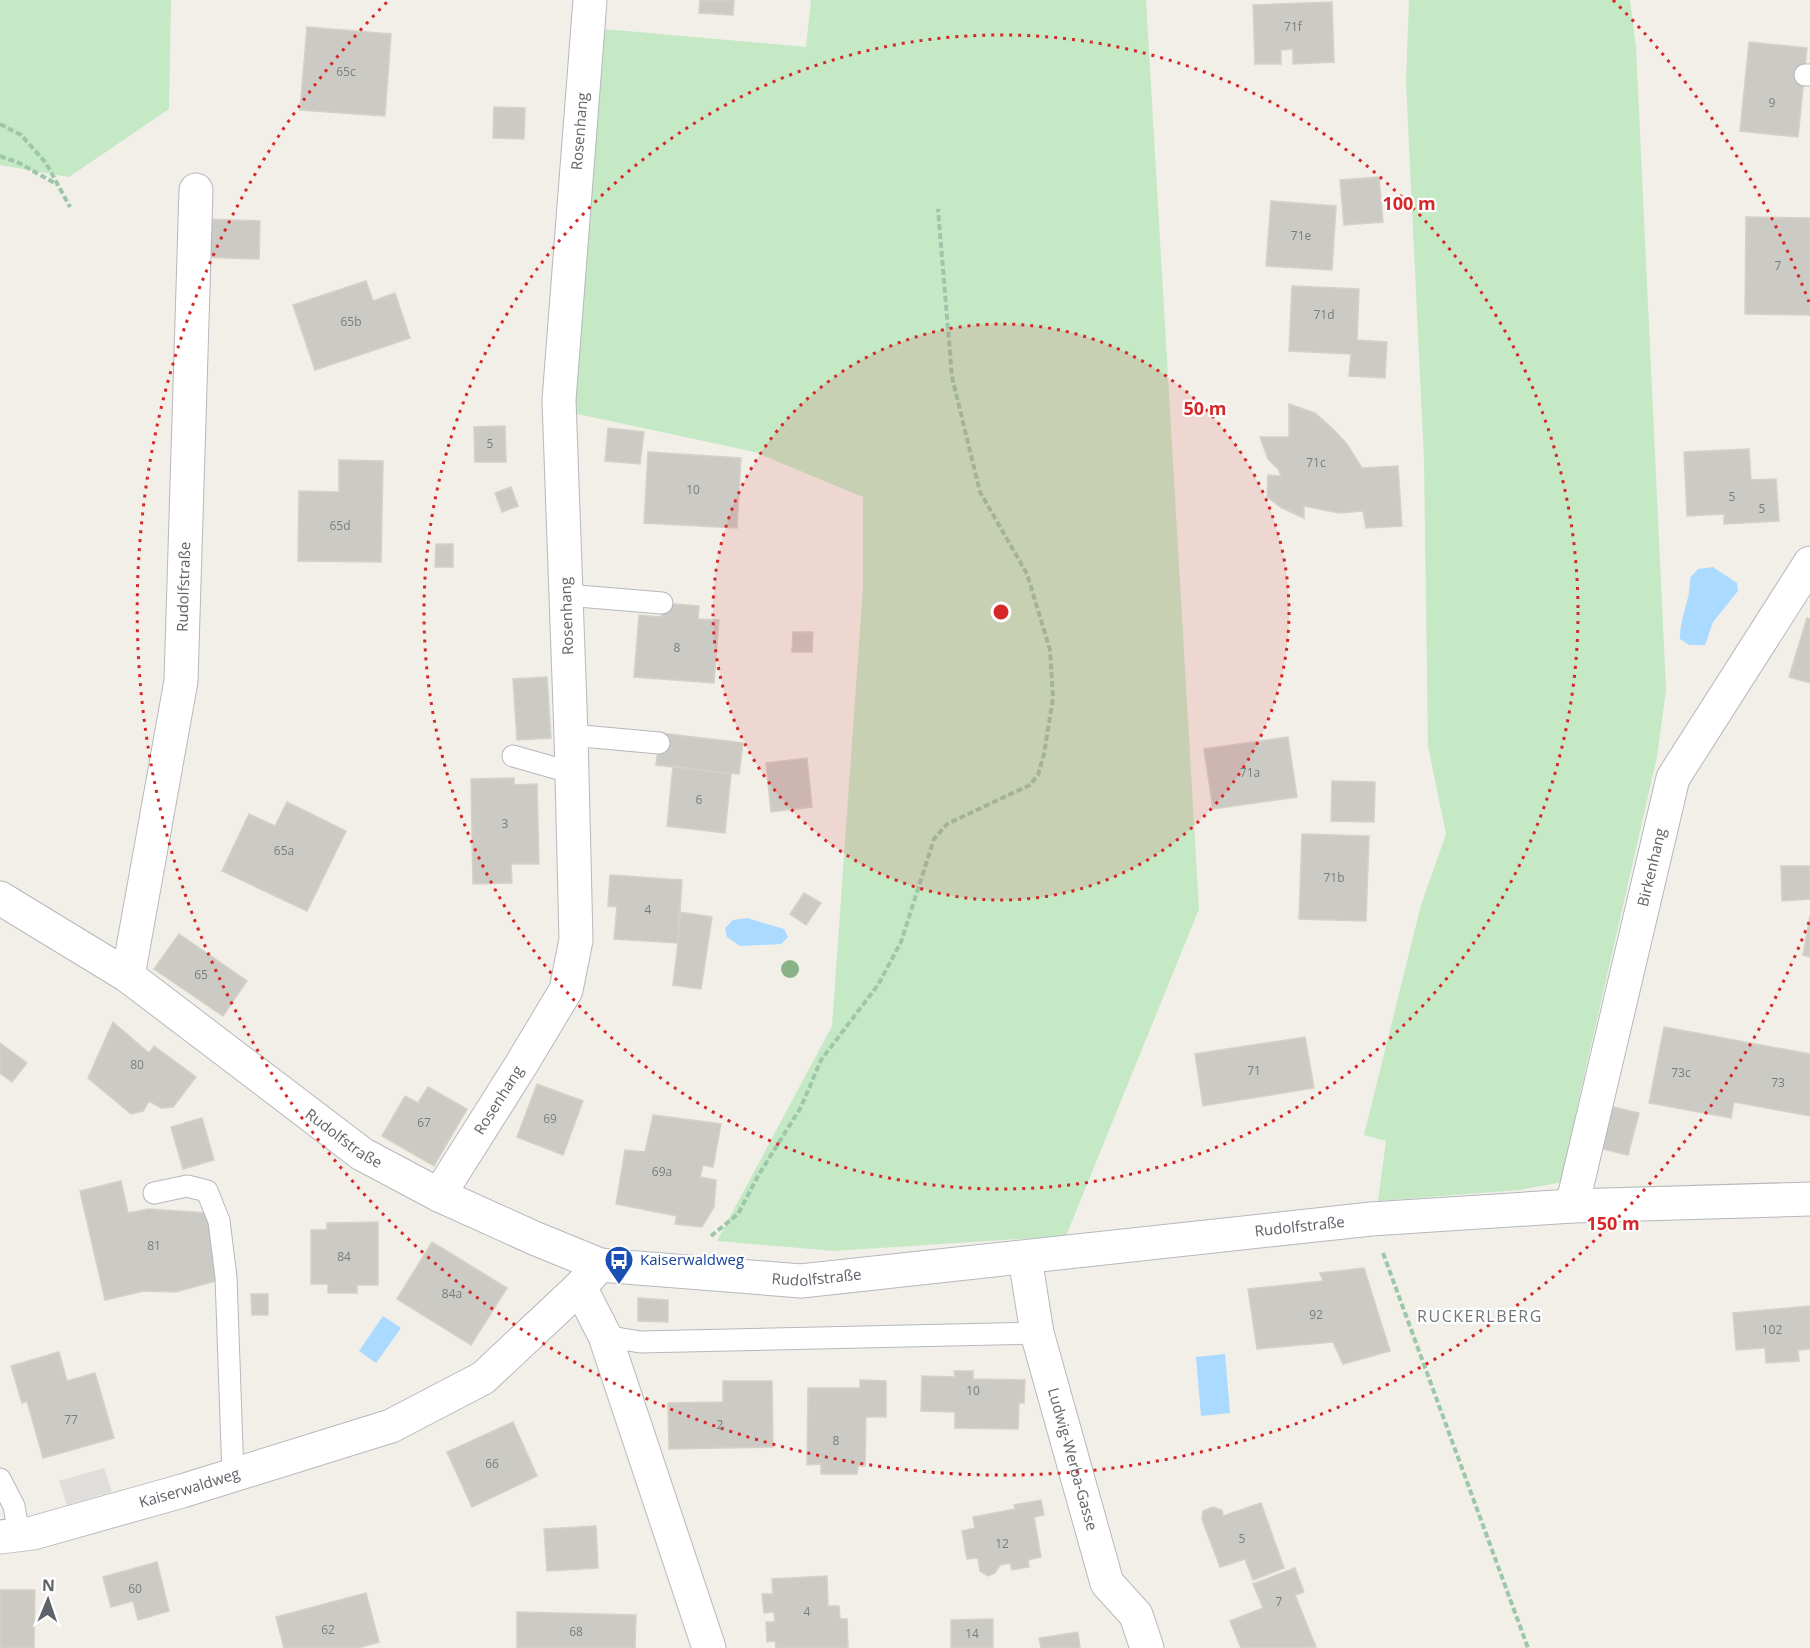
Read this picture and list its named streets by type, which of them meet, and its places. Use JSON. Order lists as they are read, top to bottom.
{
  "streets": {
    "street": [
      "Rosenhang",
      "Rudolfstraße",
      "Birkenhang",
      "Ludwig-Werba-Gasse",
      "Kaiserwaldweg"
    ]
  },
  "crossings": [
    ["Rosenhang", "Rudolfstraße"],
    ["Rudolfstraße", "Birkenhang"],
    ["Rudolfstraße", "Ludwig-Werba-Gasse"],
    ["Rudolfstraße", "Kaiserwaldweg"]
  ],
  "districts": ["RUCKERLBERG"],
  "places": {
    "bus stop": ["Kaiserwaldweg"]
  },
  "house_numbers": [
    "71f",
    "65c",
    "9",
    "71e",
    "7",
    "71d",
    "65b",
    "5",
    "71c",
    "10",
    "5",
    "5",
    "65d",
    "8",
    "71a",
    "6",
    "3",
    "65a",
    "71b",
    "4",
    "65",
    "80",
    "71",
    "73c",
    "73",
    "69",
    "67",
    "69a",
    "81",
    "84",
    "84a",
    "92",
    "102",
    "10",
    "77",
    "2",
    "8",
    "66",
    "5",
    "12",
    "60",
    "7",
    "4",
    "62",
    "68",
    "14"
  ],
  "north": "top",
  "rings": ["100 m", "50 m", "150 m"]
}
